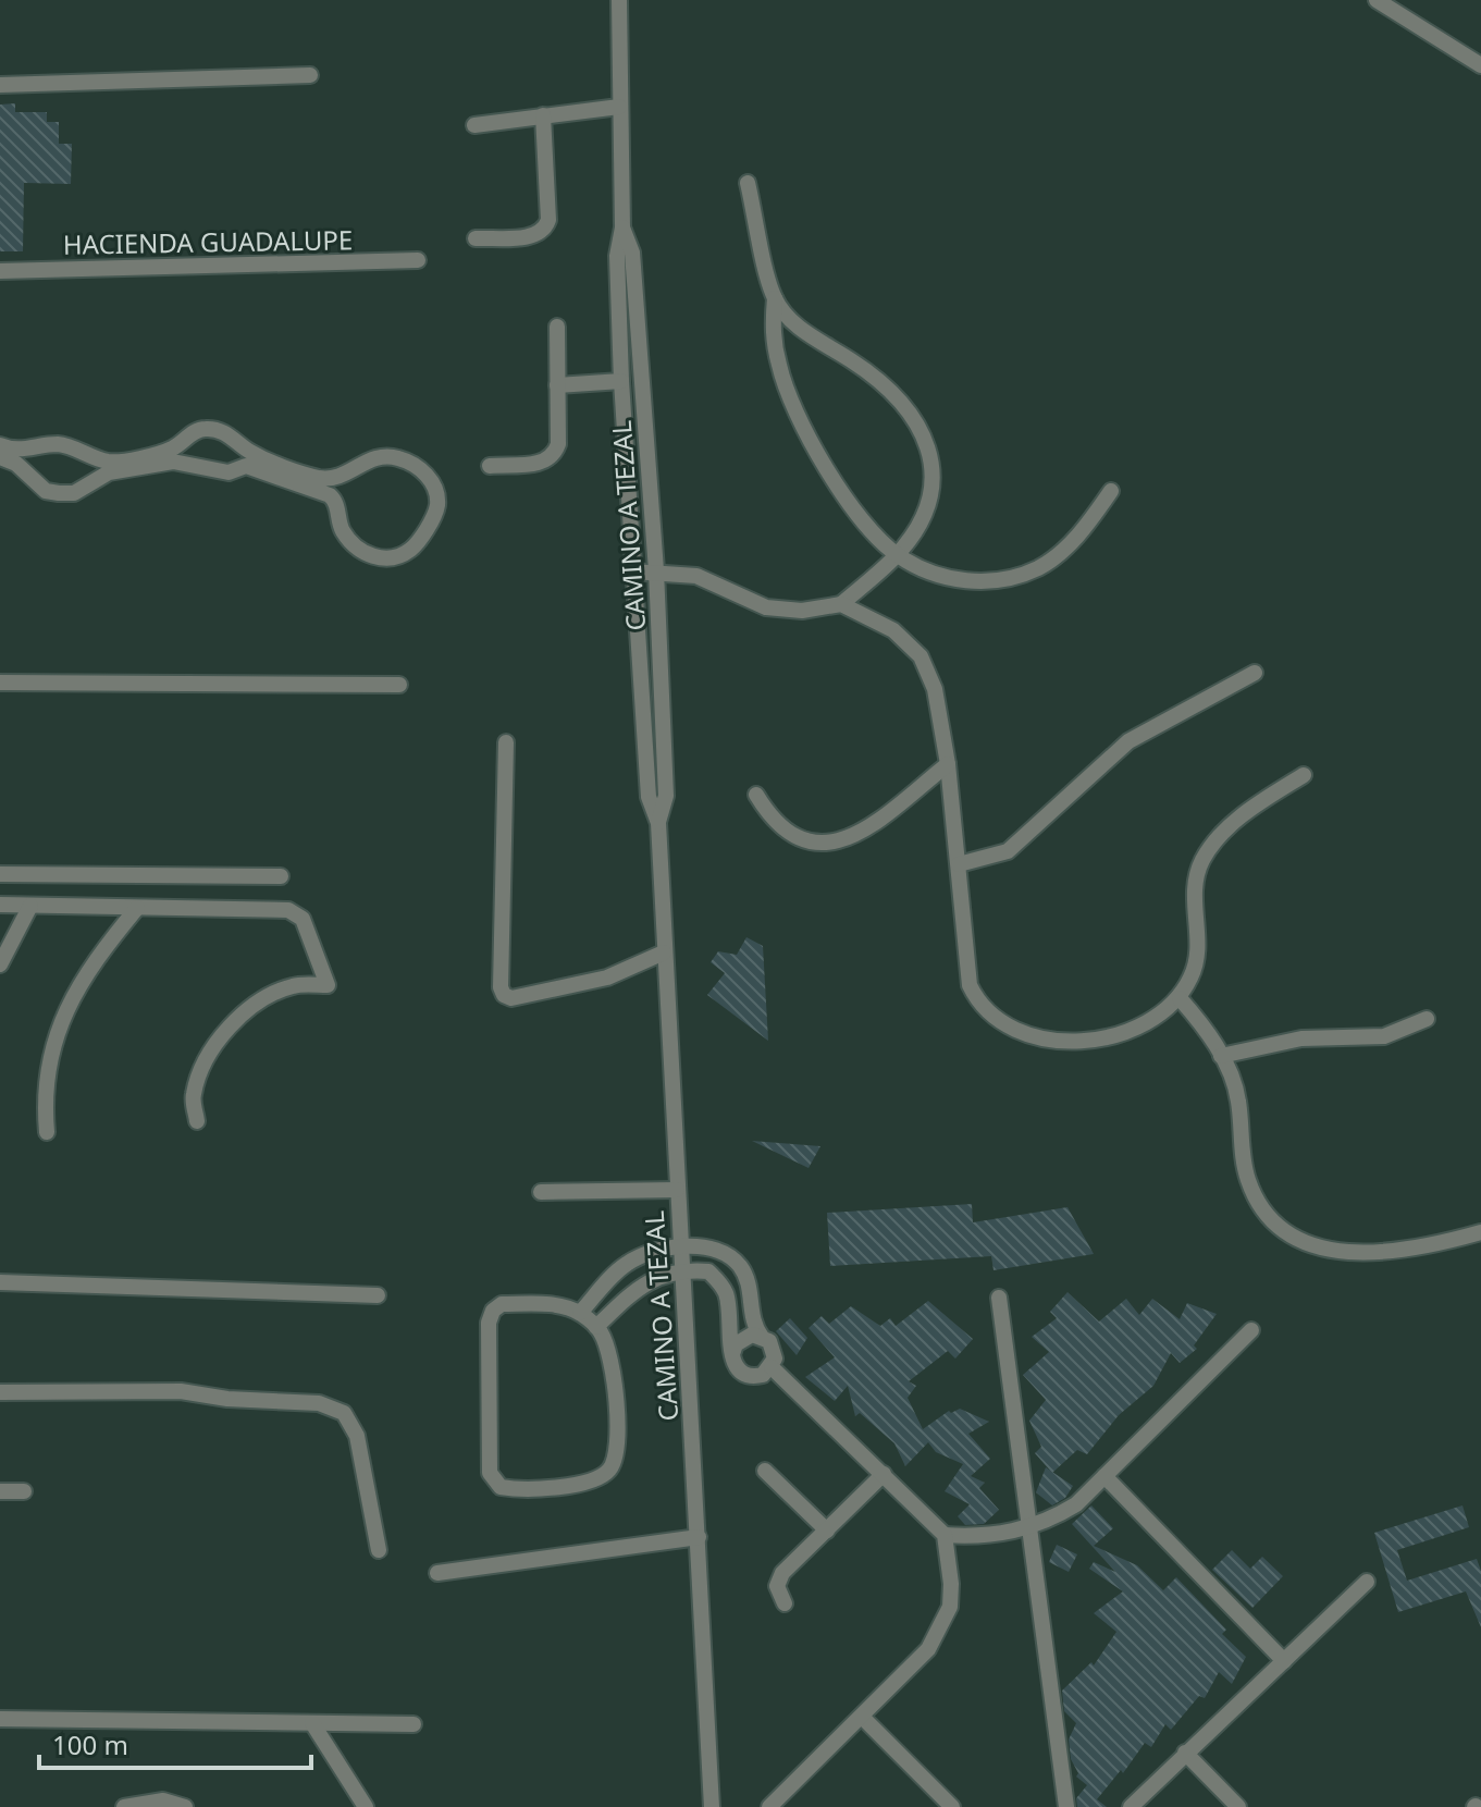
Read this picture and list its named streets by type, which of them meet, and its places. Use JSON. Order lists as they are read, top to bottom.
{
  "streets": {
    "street": ["HACIENDA GUADALUPE", "CAMINO A TEZAL"]
  },
  "scale_bar": "100 m"
}
